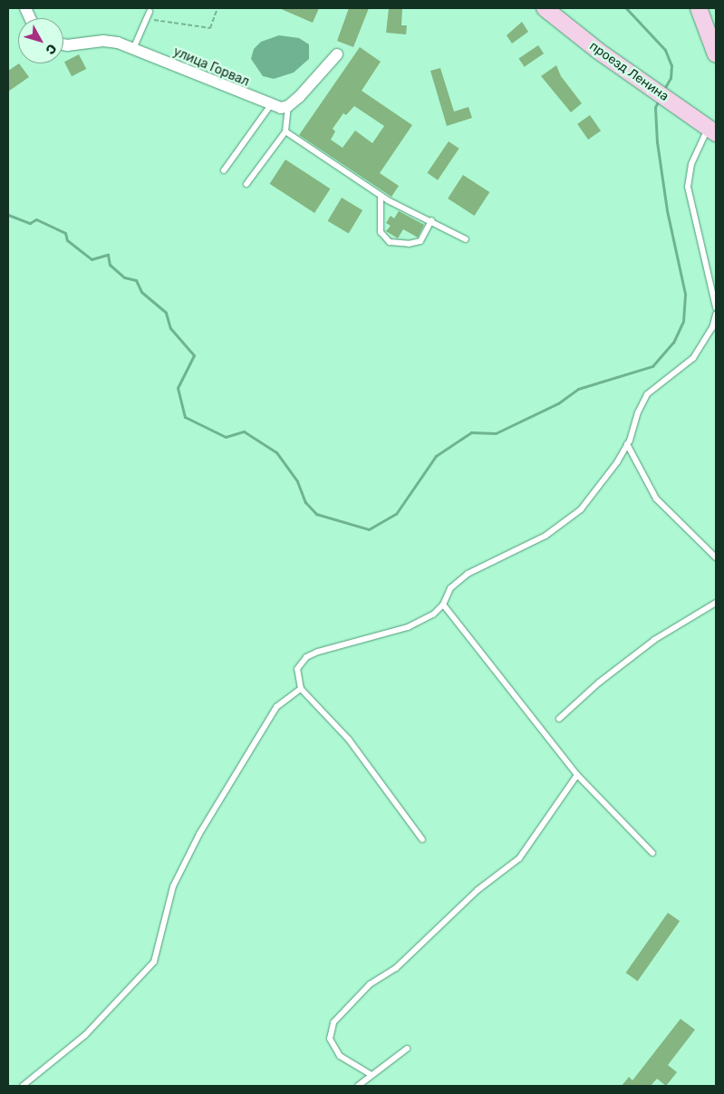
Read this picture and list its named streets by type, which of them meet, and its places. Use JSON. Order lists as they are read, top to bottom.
{
  "streets": {
    "main road": ["проезд Ленина"],
    "street": ["улица Горвал"]
  },
  "north": "bottom right"
}
